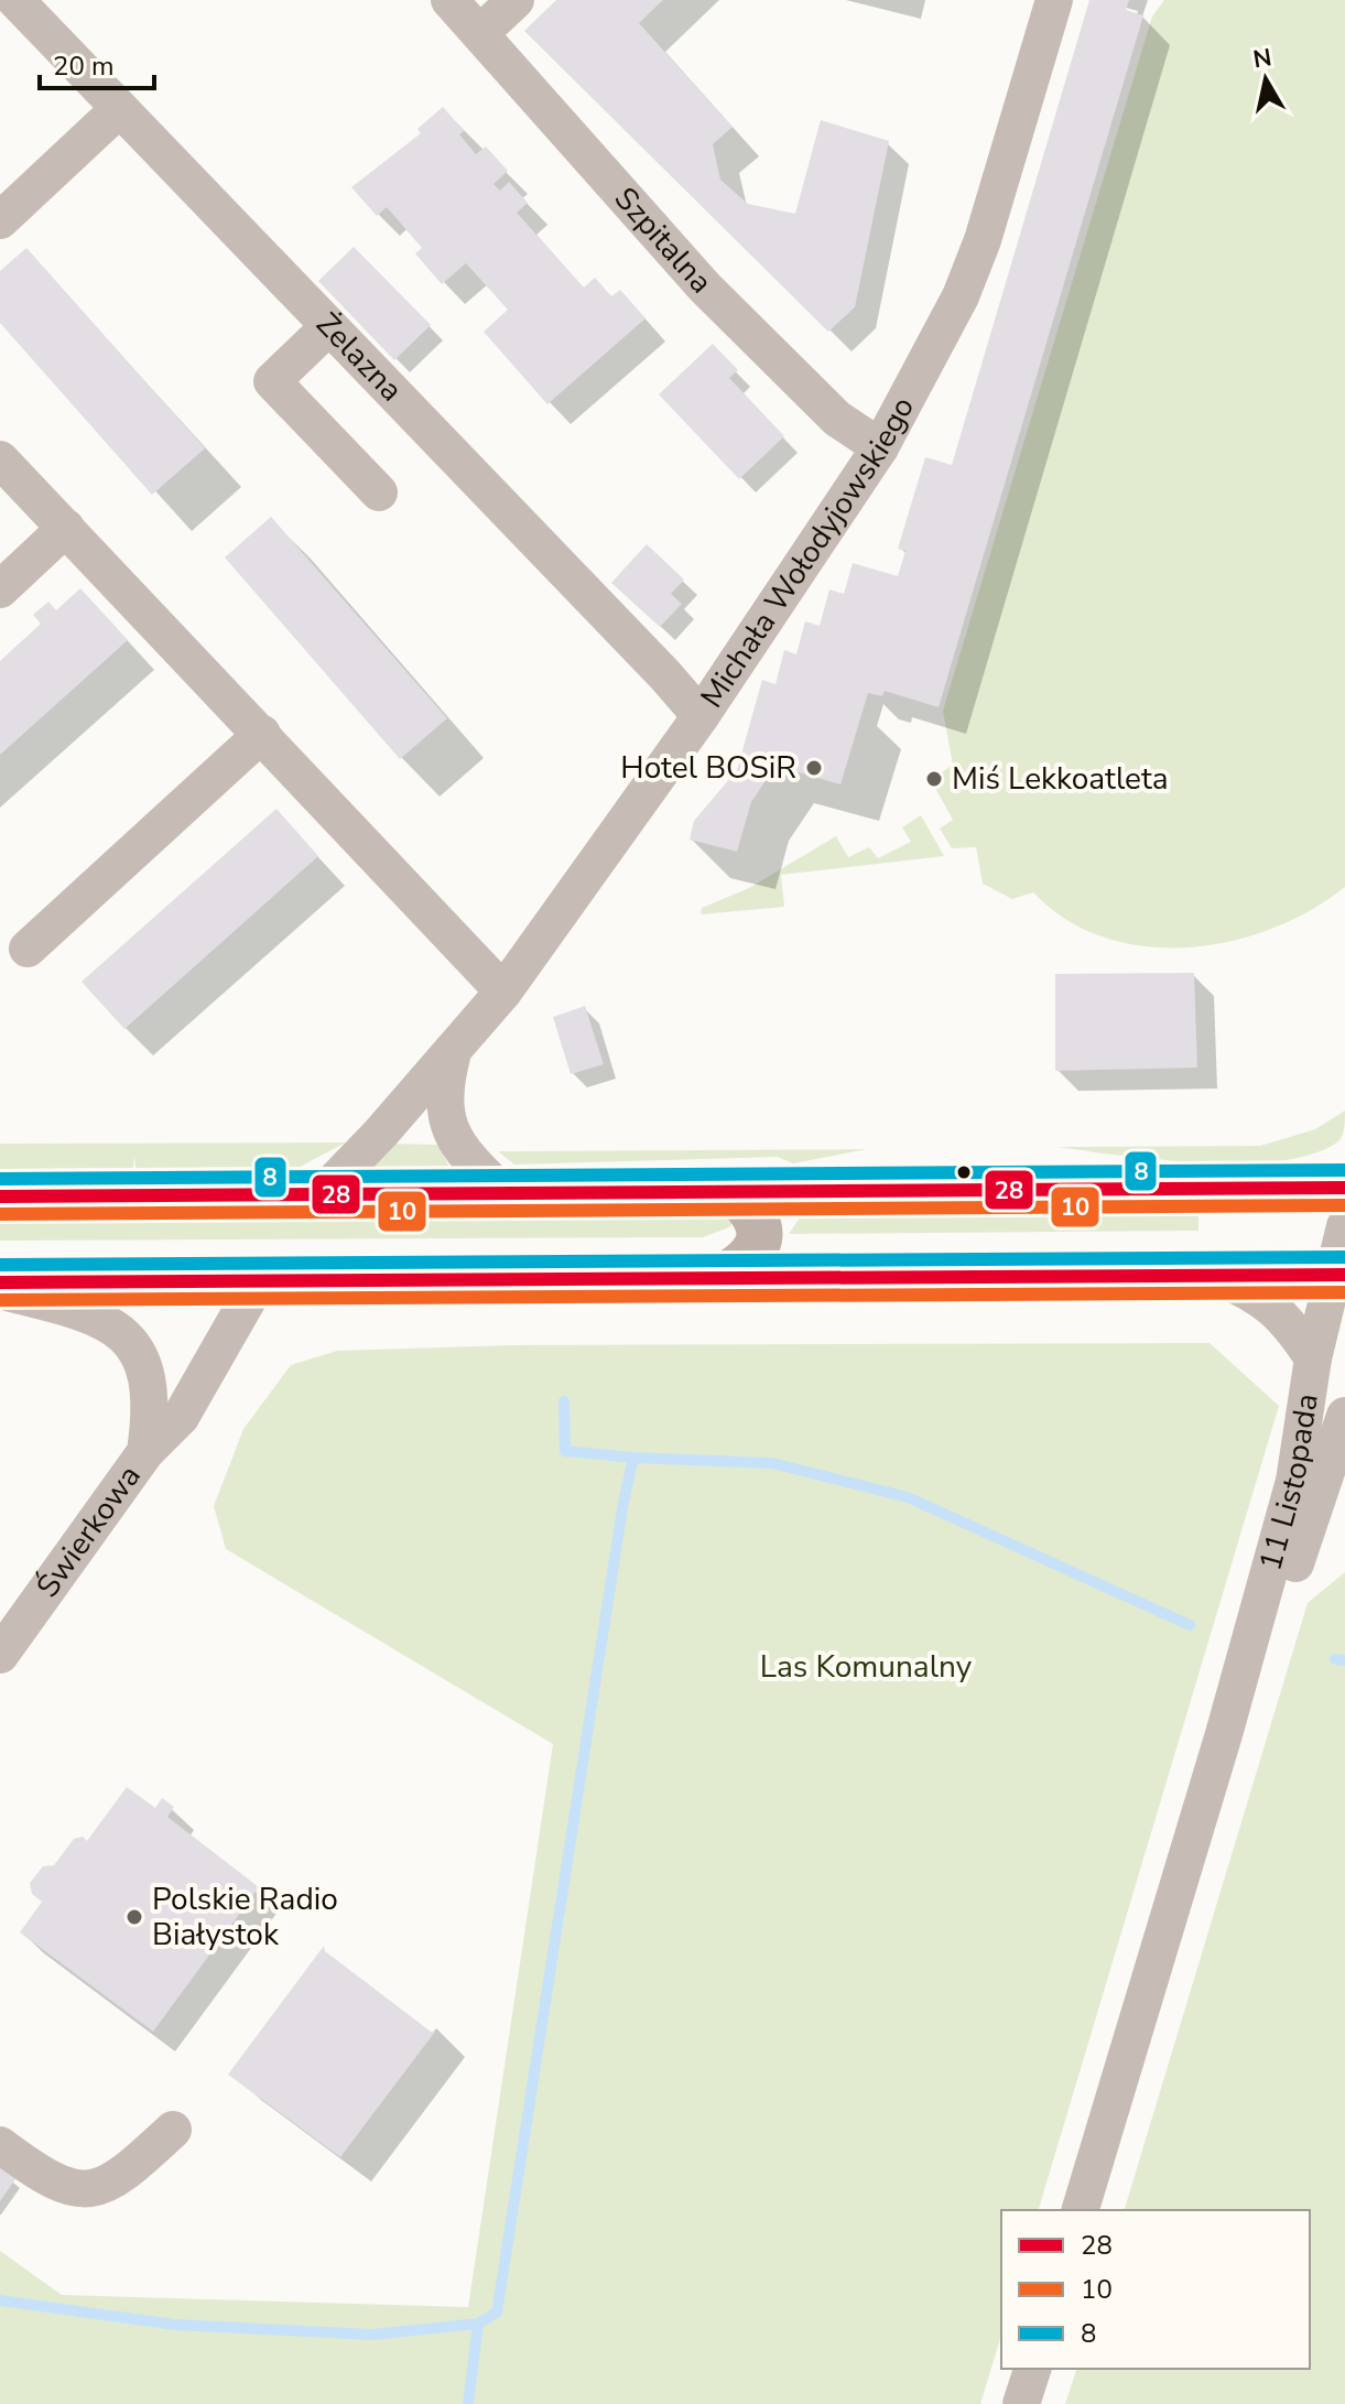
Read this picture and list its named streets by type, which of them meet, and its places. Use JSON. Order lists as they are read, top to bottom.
{
  "streets": {
    "street": [
      "Szpitalna",
      "Żelazna",
      "Michała Wołodyjowskiego",
      "11 Listopada",
      "Świerkowa"
    ]
  },
  "crossings": [
    ["Szpitalna", "Michała Wołodyjowskiego"],
    ["Żelazna", "Michała Wołodyjowskiego"]
  ],
  "parks": ["Las Komunalny"],
  "places": ["Hotel BOSiR", "Miś Lekkoatleta", "Polskie Radio Białystok"],
  "lines": ["transit line 8", "transit line 28", "transit line 10"],
  "legend": ["28", "10", "8"],
  "scale_bar": "20 m",
  "north": "top"
}
